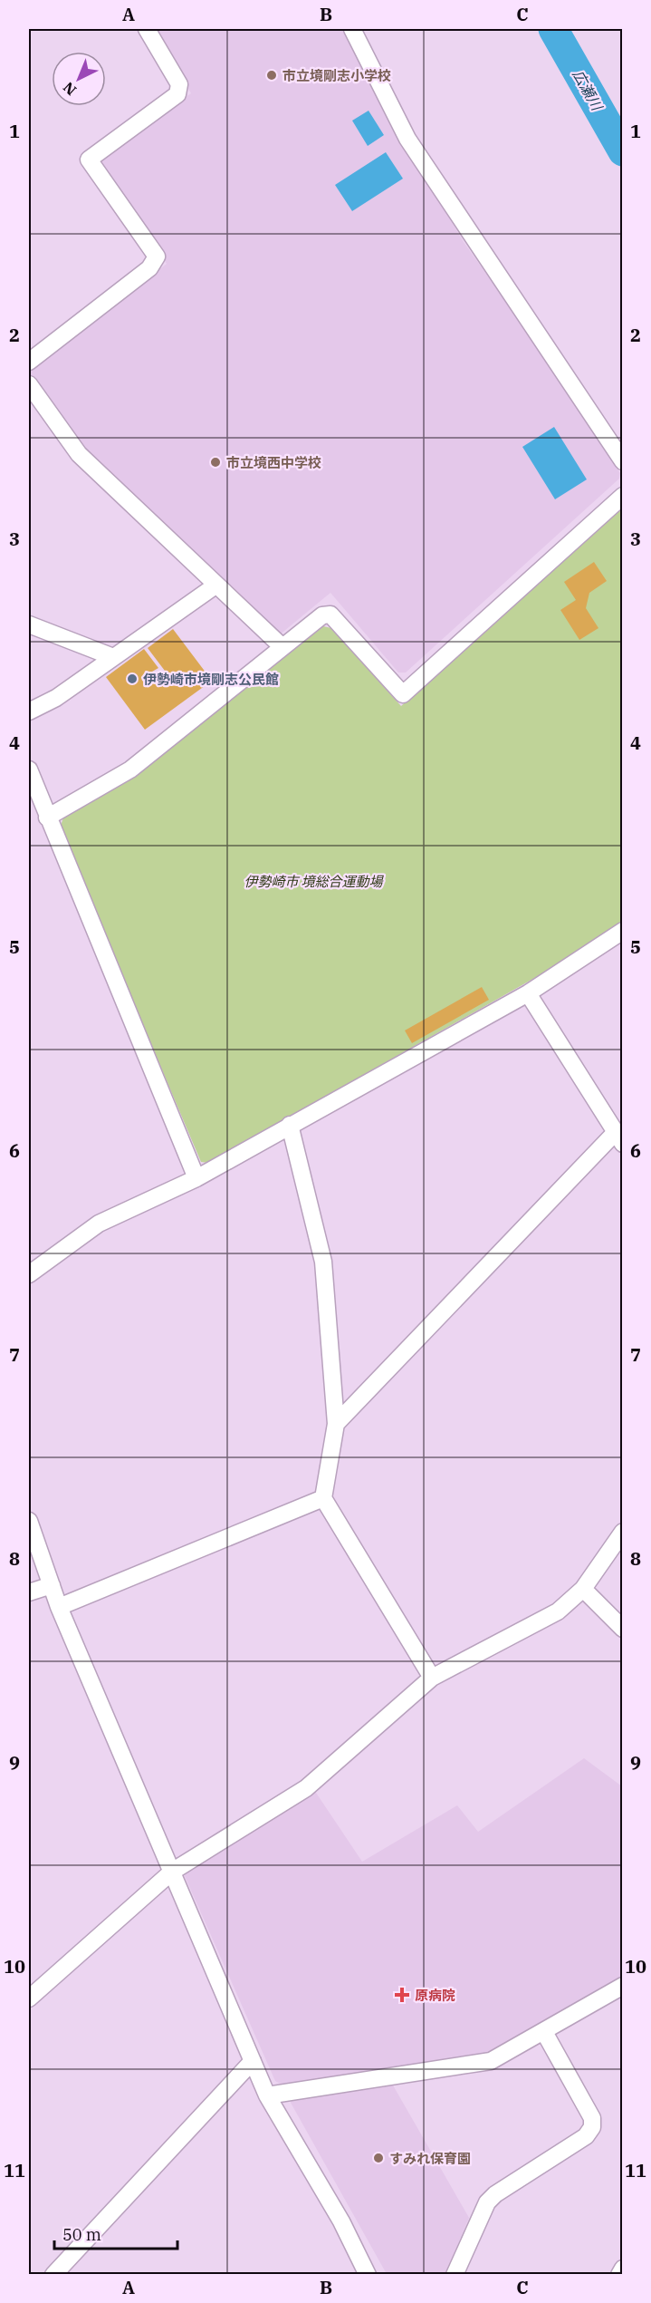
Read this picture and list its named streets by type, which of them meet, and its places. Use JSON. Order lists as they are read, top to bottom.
{
  "water": ["広瀬川"],
  "parks": ["伊勢崎市 境総合運動場"],
  "places": {
    "other": [
      "市立境剛志小学校",
      "市立境西中学校",
      "伊勢崎市境剛志公民館",
      "すみれ保育園"
    ],
    "health": ["原病院"]
  },
  "scale_bar": "50 m",
  "north": "bottom left",
  "grid": {
    "columns": ["A", "B", "C"],
    "rows": [
      "1",
      "2",
      "3",
      "4",
      "5",
      "6",
      "7",
      "8",
      "9",
      "10",
      "11"
    ]
  }
}
